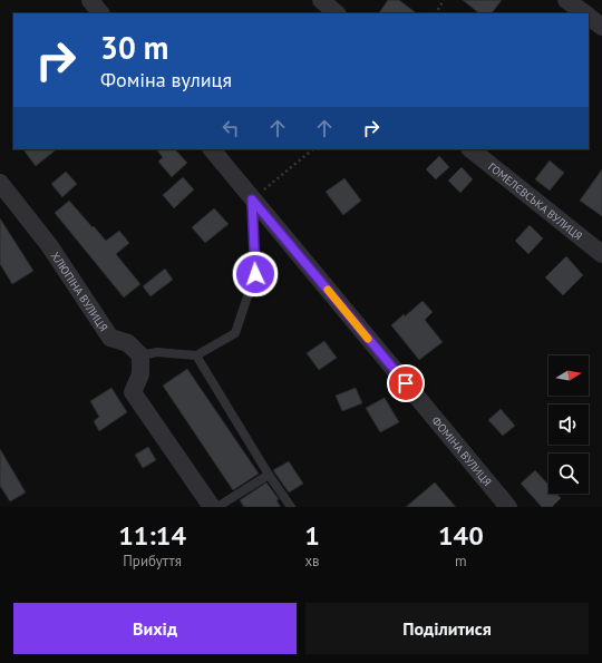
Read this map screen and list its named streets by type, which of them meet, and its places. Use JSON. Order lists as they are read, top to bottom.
{
  "streets": {
    "street": ["ГОМЕЛЄВСЬКА ВУЛИЦЯ", "ХЛЮПІНА ВУЛИЦЯ", "ФОМІНА ВУЛИЦЯ"]
  },
  "north": "right",
  "page": {
    "turn": ["30 m", "Фоміна вулиця"],
    "eta": [
      "11:14",
      "Прибуття",
      "1",
      "хв",
      "140",
      "m"
    ],
    "buttons": ["Вихід", "Поділитися"]
  }
}
